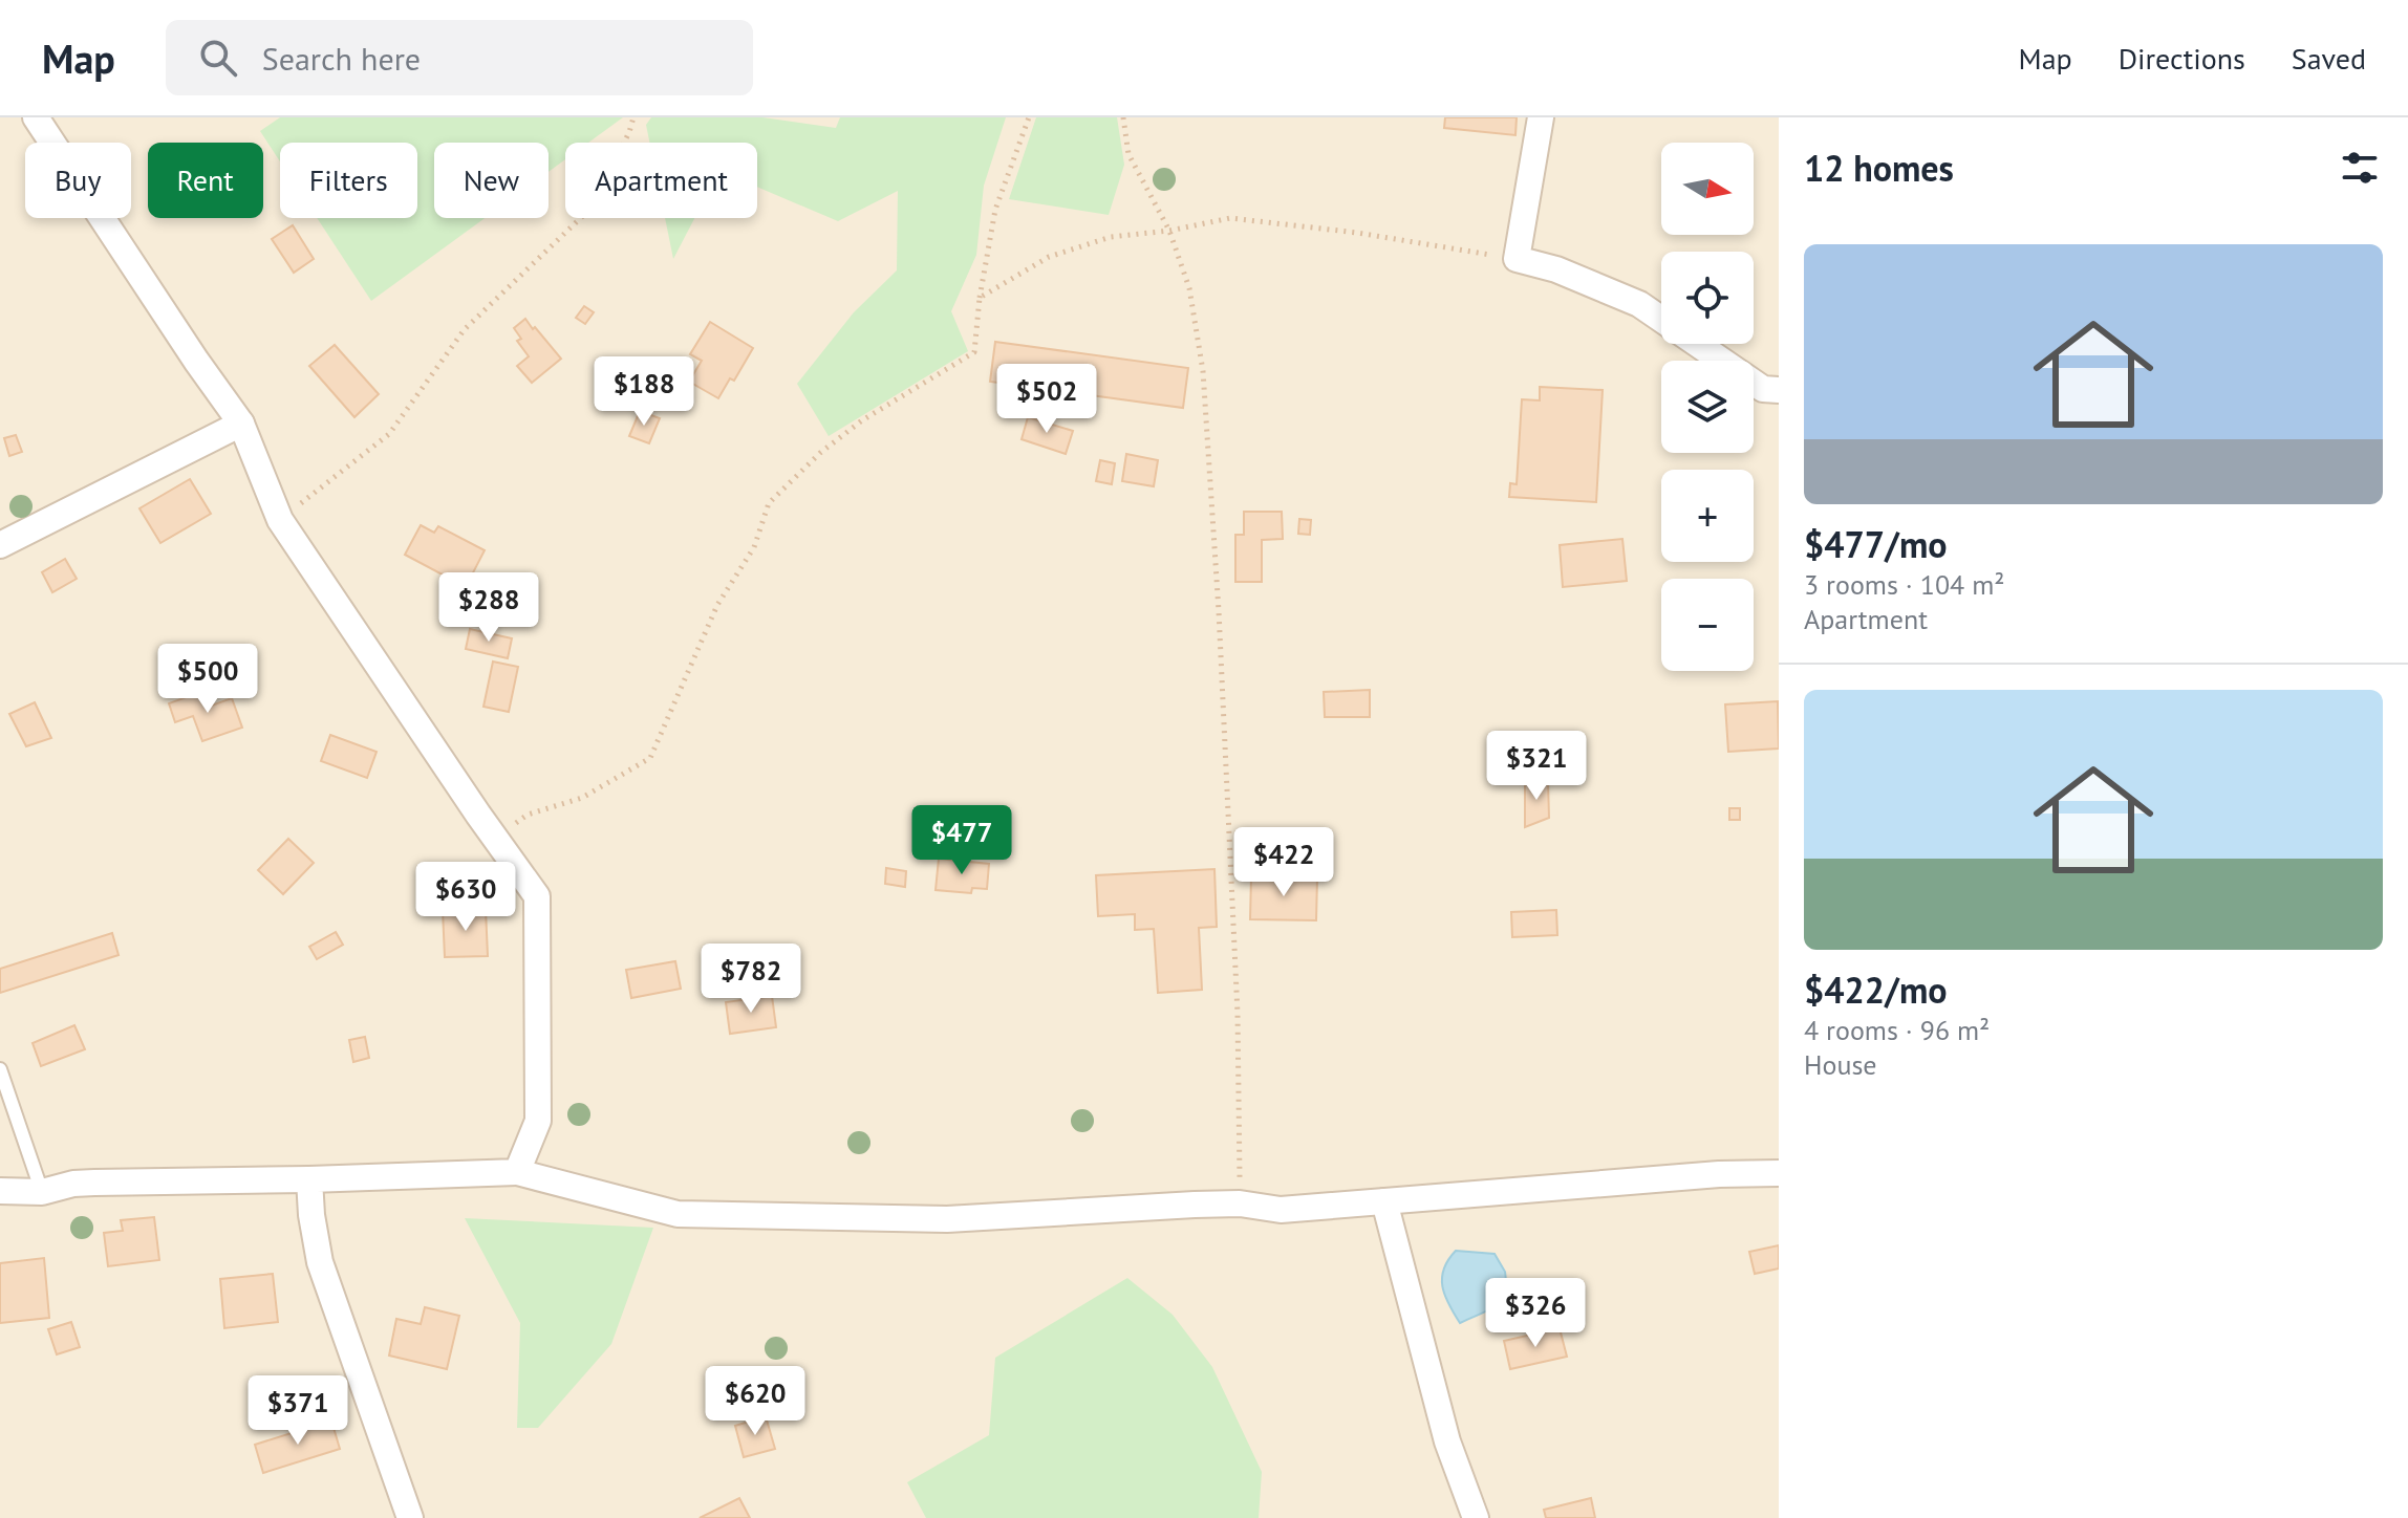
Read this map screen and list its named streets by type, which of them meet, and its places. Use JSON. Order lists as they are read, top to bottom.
{
  "north": "right",
  "page": {
    "header": "Map",
    "search": "Search here",
    "nav": ["Map", "Directions", "Saved"],
    "heading": "12 homes",
    "map_buttons": ["+", "−"],
    "chip": [
      "Buy",
      "Rent",
      "Filters",
      "New",
      "Apartment"
    ],
    "list": [
      {
        "name": "$477/mo",
        "note": "3 rooms · 104 m² · Apartment"
      },
      {
        "name": "$422/mo",
        "note": "4 rooms · 96 m² · House"
      }
    ],
    "price": [
      "$188",
      "$502",
      "$288",
      "$500",
      "$321",
      "$477",
      "$422",
      "$630",
      "$782",
      "$326",
      "$620",
      "$371"
    ]
  }
}
